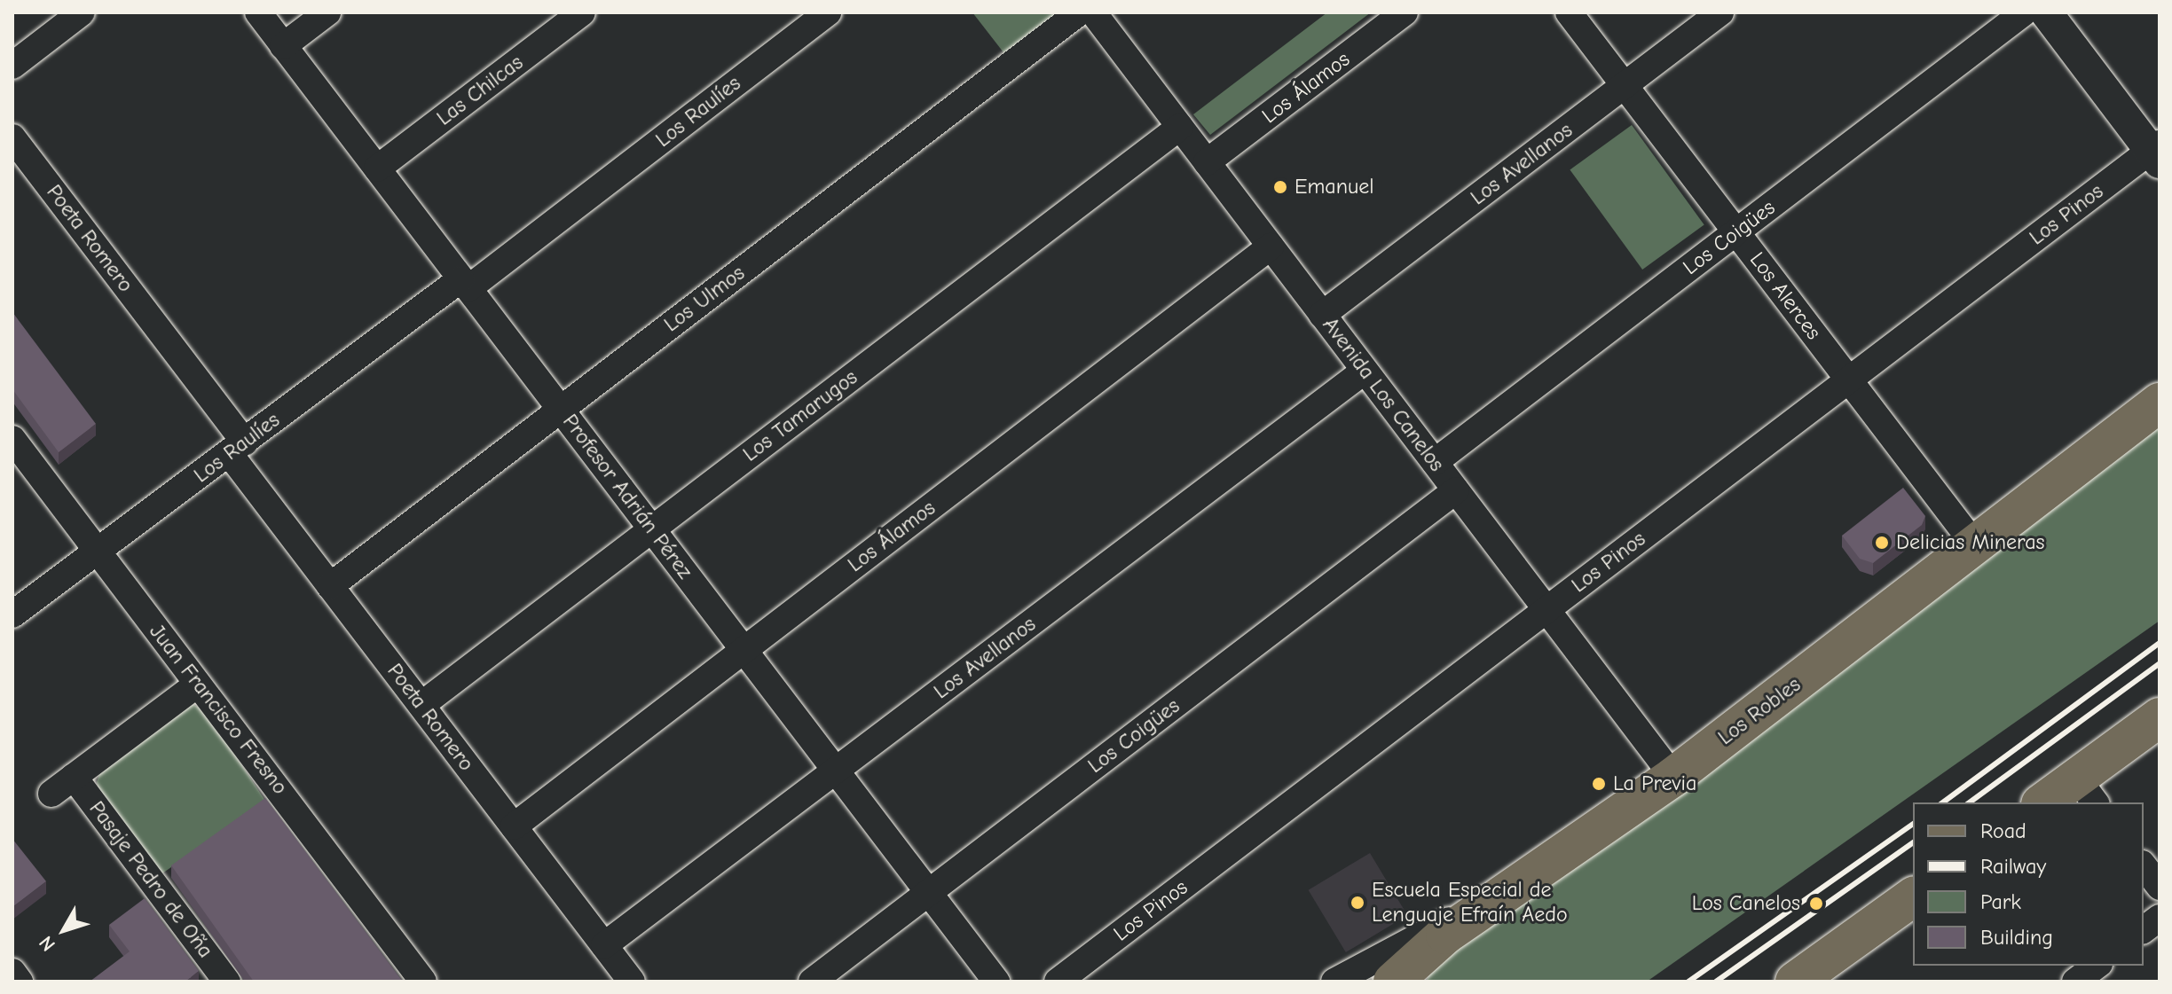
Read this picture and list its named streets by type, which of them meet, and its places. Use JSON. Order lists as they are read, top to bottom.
{
  "streets": {
    "main road": ["Los Robles"],
    "street": [
      "Los Álamos",
      "Las Chilcas",
      "Los Raulíes",
      "Los Avellanos",
      "Los Pinos",
      "Los Coigües",
      "Poeta Romero",
      "Los Alerces",
      "Los Ulmos",
      "Avenida Los Canelos",
      "Los Tamarugos",
      "Profesor Adrián Pérez",
      "Juan Francisco Fresno",
      "Pasaje Pedro de Oña"
    ]
  },
  "crossings": [
    ["Los Álamos", "Poeta Romero"],
    ["Los Álamos", "Avenida Los Canelos"],
    ["Los Álamos", "Profesor Adrián Pérez"],
    ["Las Chilcas", "Profesor Adrián Pérez"],
    ["Los Raulíes", "Poeta Romero"],
    ["Los Raulíes", "Profesor Adrián Pérez"],
    ["Los Raulíes", "Juan Francisco Fresno"],
    ["Los Avellanos", "Poeta Romero"],
    ["Los Avellanos", "Los Alerces"],
    ["Los Avellanos", "Avenida Los Canelos"],
    ["Los Avellanos", "Profesor Adrián Pérez"],
    ["Los Pinos", "Los Alerces"],
    ["Los Pinos", "Avenida Los Canelos"],
    ["Los Coigües", "Los Alerces"],
    ["Los Coigües", "Avenida Los Canelos"],
    ["Los Coigües", "Profesor Adrián Pérez"],
    ["Poeta Romero", "Los Ulmos"],
    ["Poeta Romero", "Los Tamarugos"],
    ["Los Alerces", "Los Robles"],
    ["Los Ulmos", "Profesor Adrián Pérez"],
    ["Avenida Los Canelos", "Los Tamarugos"],
    ["Avenida Los Canelos", "Los Robles"],
    ["Los Tamarugos", "Profesor Adrián Pérez"]
  ],
  "places": [
    "Emanuel",
    "Delicias Mineras",
    "La Previa",
    "Escuela Especial de Lenguaje Efraín Aedo",
    "Los Canelos"
  ],
  "legend": [
    "Road",
    "Railway",
    "Park",
    "Building"
  ],
  "north": "bottom left"
}
